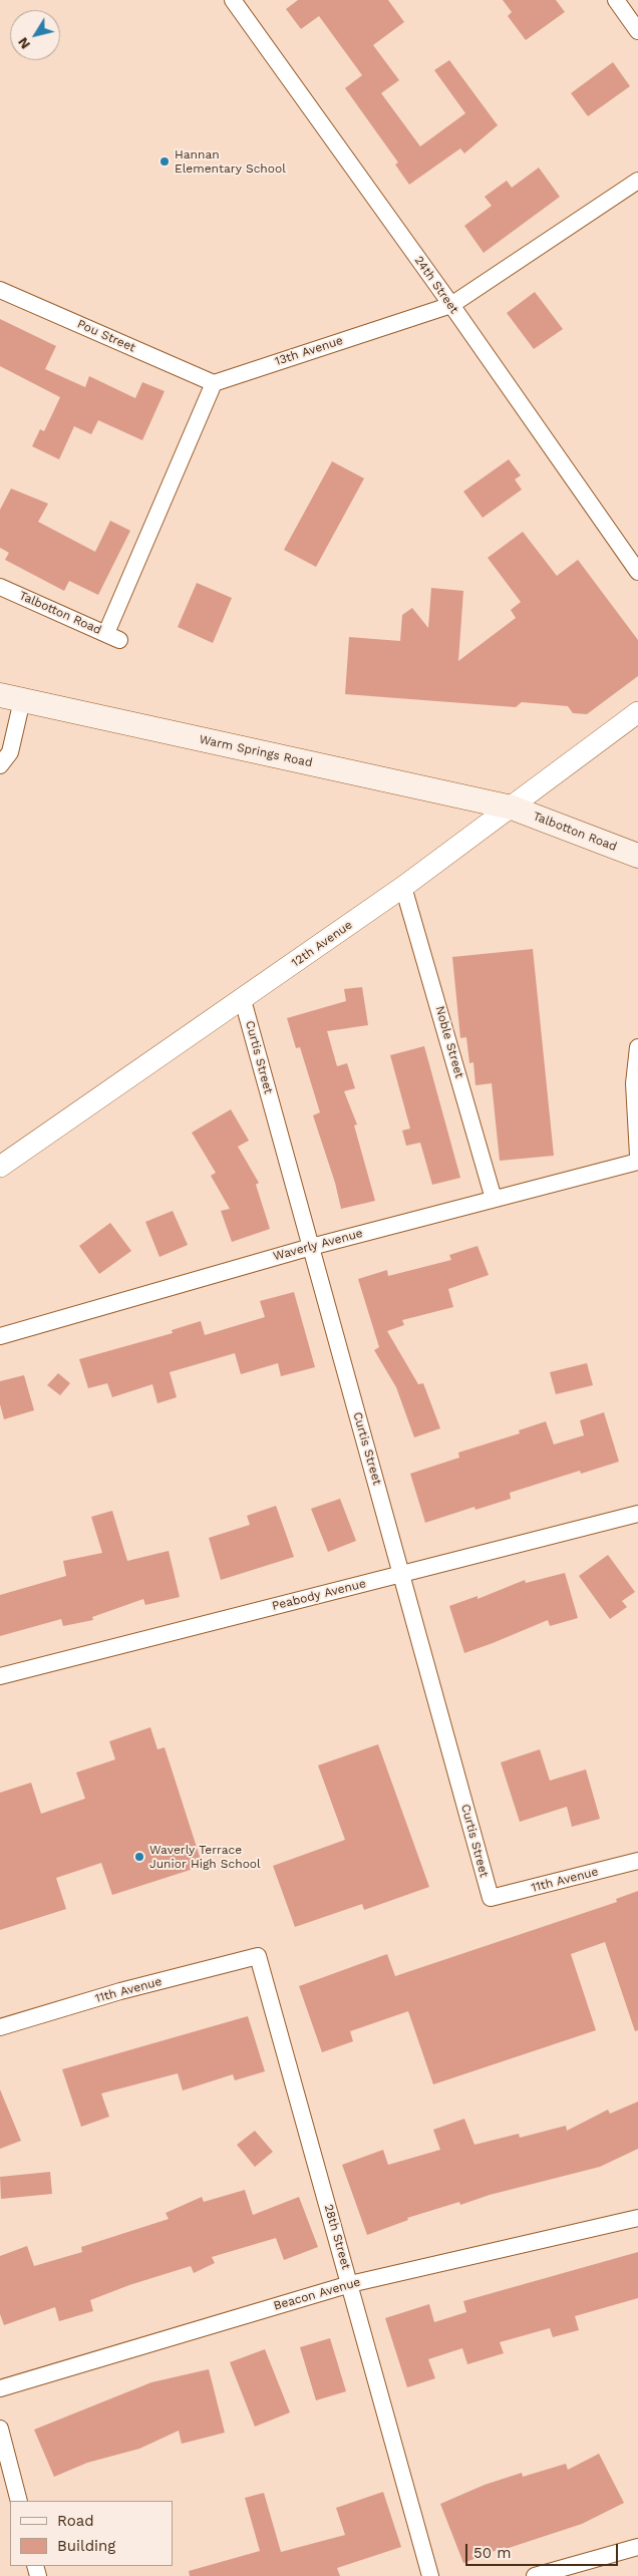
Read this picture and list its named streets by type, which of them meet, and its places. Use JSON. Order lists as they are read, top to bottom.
{
  "streets": {
    "main road": ["Talbotton Road", "Warm Springs Road"],
    "street": [
      "24th Street",
      "Pou Street",
      "13th Avenue",
      "12th Avenue",
      "Noble Street",
      "Curtis Street",
      "Waverly Avenue",
      "Peabody Avenue",
      "11th Avenue",
      "28th Street",
      "Beacon Avenue"
    ]
  },
  "crossings": [
    ["24th Street", "13th Avenue"],
    ["Pou Street", "13th Avenue"],
    ["Pou Street", "Talbotton Road"],
    ["13th Avenue", "Talbotton Road"],
    ["Talbotton Road", "Warm Springs Road"],
    ["Talbotton Road", "12th Avenue"],
    ["Warm Springs Road", "12th Avenue"],
    ["12th Avenue", "Noble Street"],
    ["12th Avenue", "Curtis Street"],
    ["Noble Street", "Waverly Avenue"],
    ["Curtis Street", "Waverly Avenue"],
    ["Curtis Street", "Peabody Avenue"],
    ["Curtis Street", "11th Avenue"],
    ["11th Avenue", "28th Street"],
    ["28th Street", "Beacon Avenue"]
  ],
  "places": ["Hannan Elementary School", "Waverly Terrace Junior High School"],
  "legend": ["Road", "Building"],
  "scale_bar": "50 m",
  "north": "bottom left"
}
